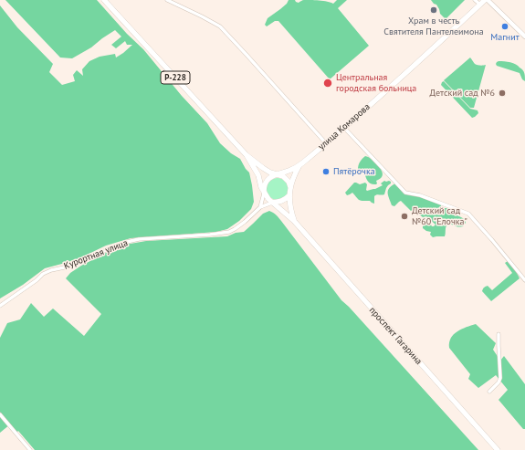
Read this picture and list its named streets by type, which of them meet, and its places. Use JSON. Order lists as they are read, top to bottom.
{
  "streets": {
    "main road": ["Р-228", "улица Комарова", "проспект Гагарина"],
    "street": ["Курортная улица"]
  },
  "crossings": [
    ["Р-228", "Курортная улица"],
    ["Р-228", "проспект Гагарина"],
    ["Курортная улица", "проспект Гагарина"]
  ],
  "places": [
    "Храм в честь Святителя Пантелеимона",
    "Магнит",
    "Центральная городская больница",
    "Детский сад №6",
    "Пятёрочка",
    "Детский сад №60 \"Елочка\""
  ]
}
